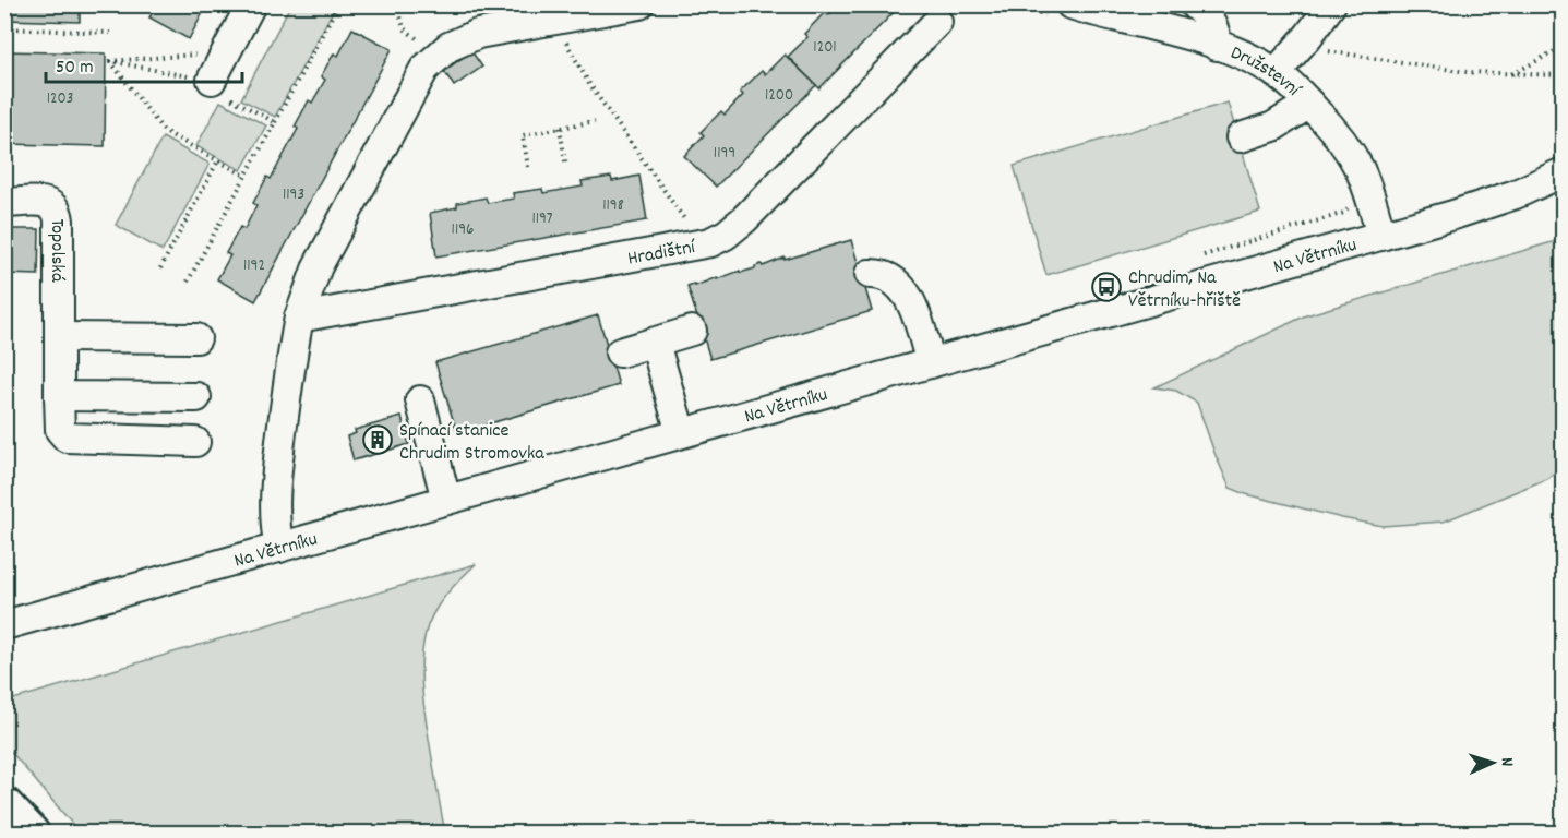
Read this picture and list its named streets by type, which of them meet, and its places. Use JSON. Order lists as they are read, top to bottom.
{
  "streets": {
    "street": [
      "Družstevní",
      "Topolská",
      "Hradištní",
      "Na Větrníku"
    ]
  },
  "crossings": [
    ["Družstevní", "Na Větrníku"]
  ],
  "places": {
    "bus stop": ["Chrudim, Na Větrníku-hřiště"],
    "building": ["Spínací stanice Chrudim Stromovka"]
  },
  "house_numbers": [
    "1201",
    "1200",
    "1203",
    "1199",
    "1193",
    "1198",
    "1197",
    "1196",
    "1192"
  ],
  "scale_bar": "50 m",
  "north": "right"
}
